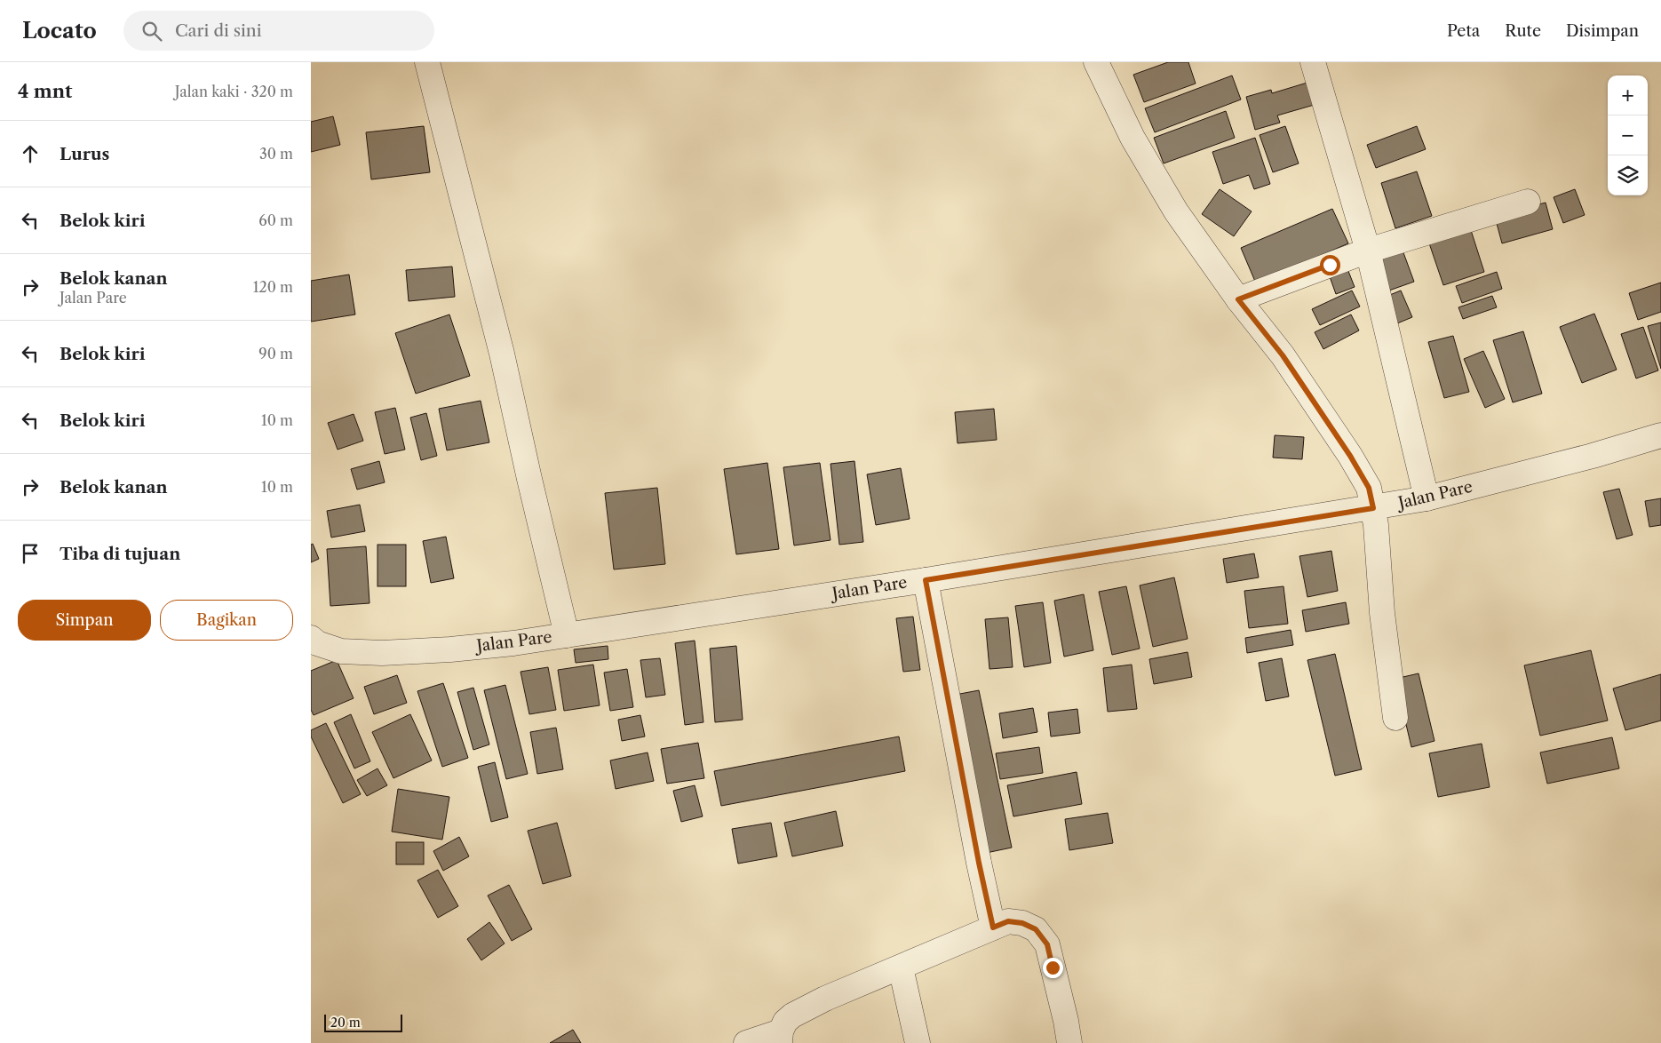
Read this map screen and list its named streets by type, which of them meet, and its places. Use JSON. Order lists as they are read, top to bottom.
{
  "streets": {
    "street": ["Jalan Pare"]
  },
  "scale_bar": "20 m",
  "page": {
    "header": "Locato",
    "search": "Cari di sini",
    "nav": ["Peta", "Rute", "Disimpan"],
    "heading": ["4 mnt", "Jalan kaki · 320 m"],
    "map_buttons": ["+", "−"],
    "list": [
      ["Lurus", "30 m"],
      ["Belok kiri", "60 m"],
      ["Belok kanan", "Jalan Pare", "120 m"],
      ["Belok kiri", "90 m"],
      ["Belok kiri", "10 m"],
      ["Belok kanan", "10 m"],
      "Tiba di tujuan"
    ],
    "buttons": ["Simpan", "Bagikan"],
    "scale": "20 m"
  }
}
